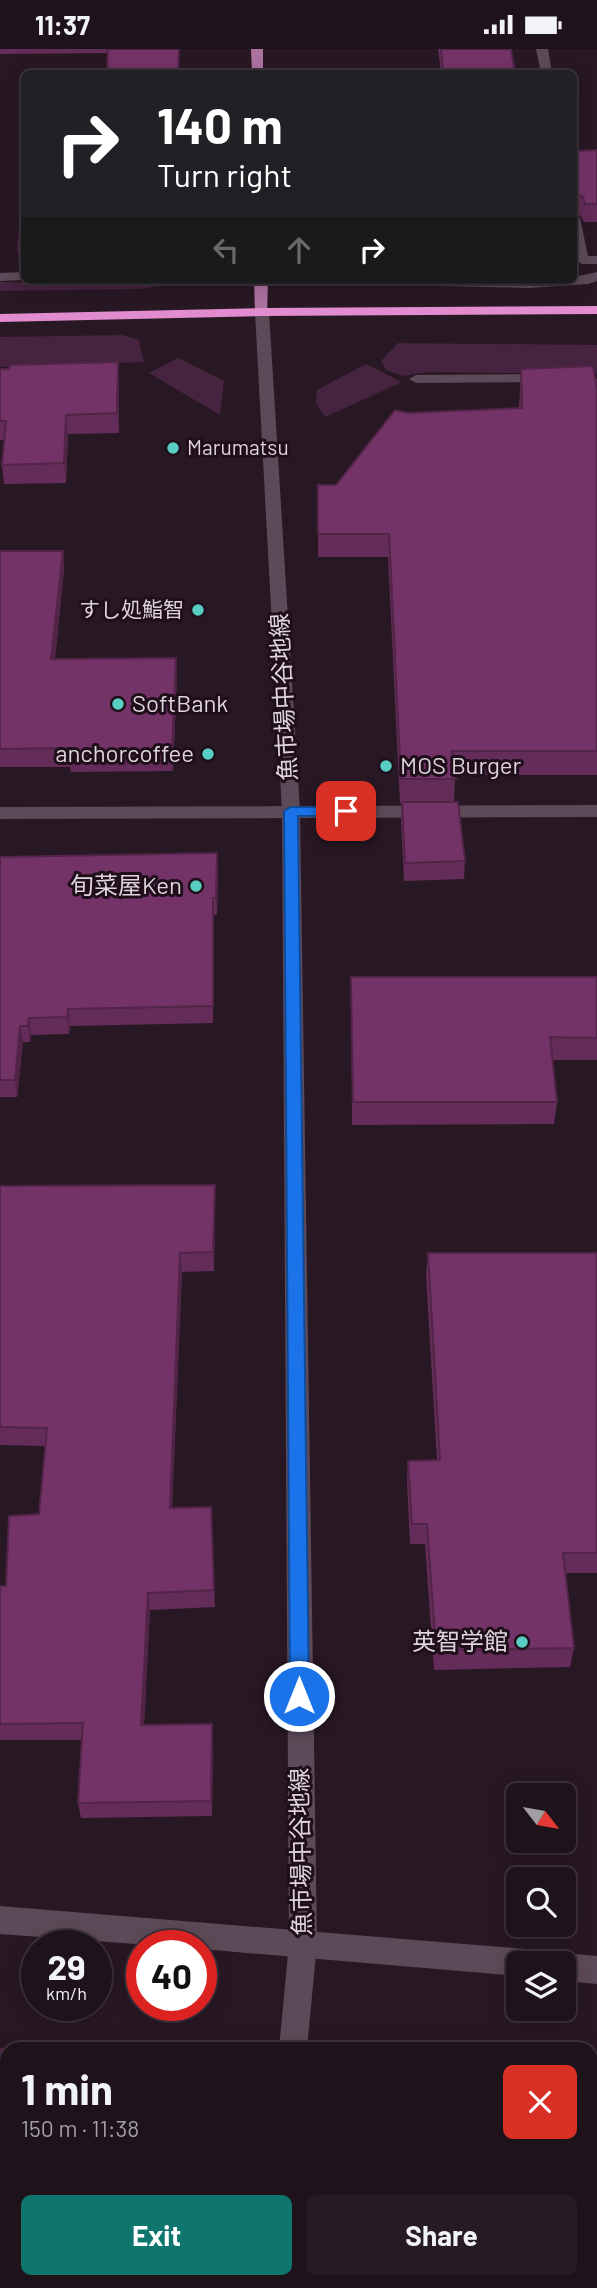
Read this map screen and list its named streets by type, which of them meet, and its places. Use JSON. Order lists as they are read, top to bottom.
{
  "streets": {
    "street": ["魚市場中谷地線"]
  },
  "places": [
    "Marumatsu",
    "すし処鮨智",
    "SoftBank",
    "anchorcoffee",
    "MOS Burger",
    "旬菜屋Ken",
    "英智学館"
  ],
  "north": "bottom right",
  "page": {
    "status": "11:37",
    "turn": ["140 m", "Turn right"],
    "speed": "29 km/h",
    "limit": "40",
    "heading": ["1 min", "150 m · 11:38"],
    "buttons": ["Exit", "Share"]
  }
}
